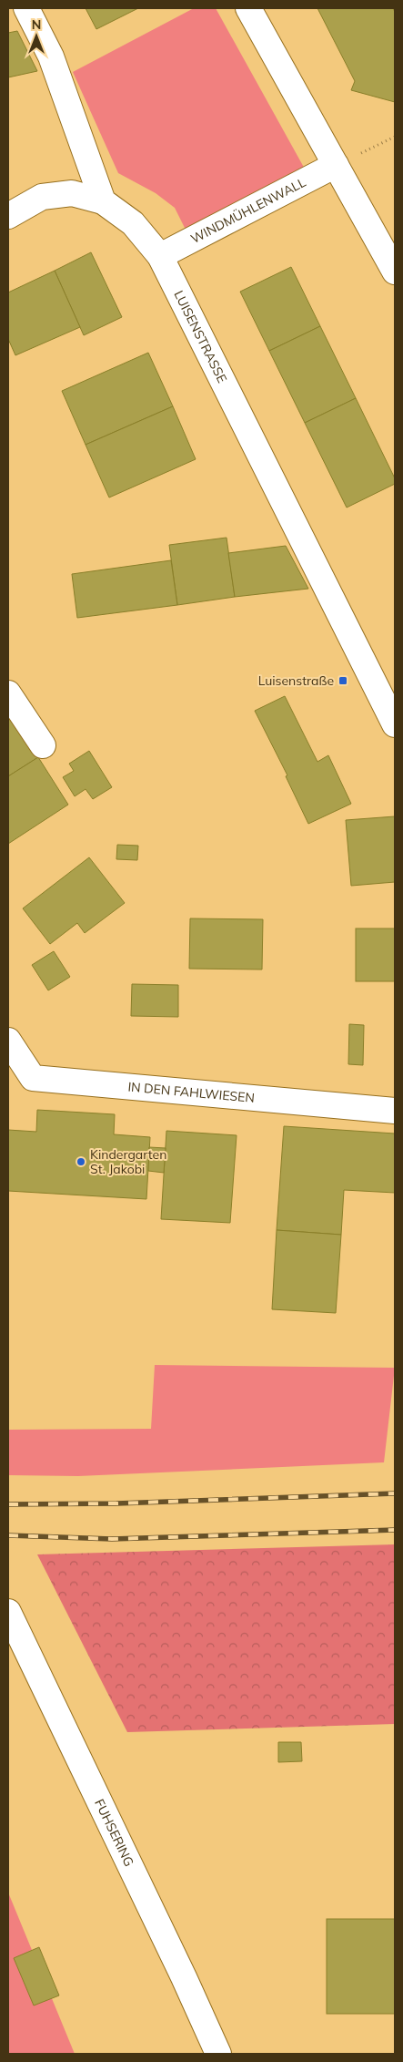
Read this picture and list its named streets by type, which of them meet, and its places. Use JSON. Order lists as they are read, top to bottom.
{
  "streets": {
    "street": [
      "WINDMÜHLENWALL",
      "LUISENSTRASSE",
      "IN DEN FAHLWIESEN",
      "FUHSERING"
    ]
  },
  "crossings": [
    ["WINDMÜHLENWALL", "LUISENSTRASSE"]
  ],
  "places": {
    "transit": ["Luisenstraße"],
    "other": ["Kindergarten St. Jakobi"]
  },
  "north": "top"
}
